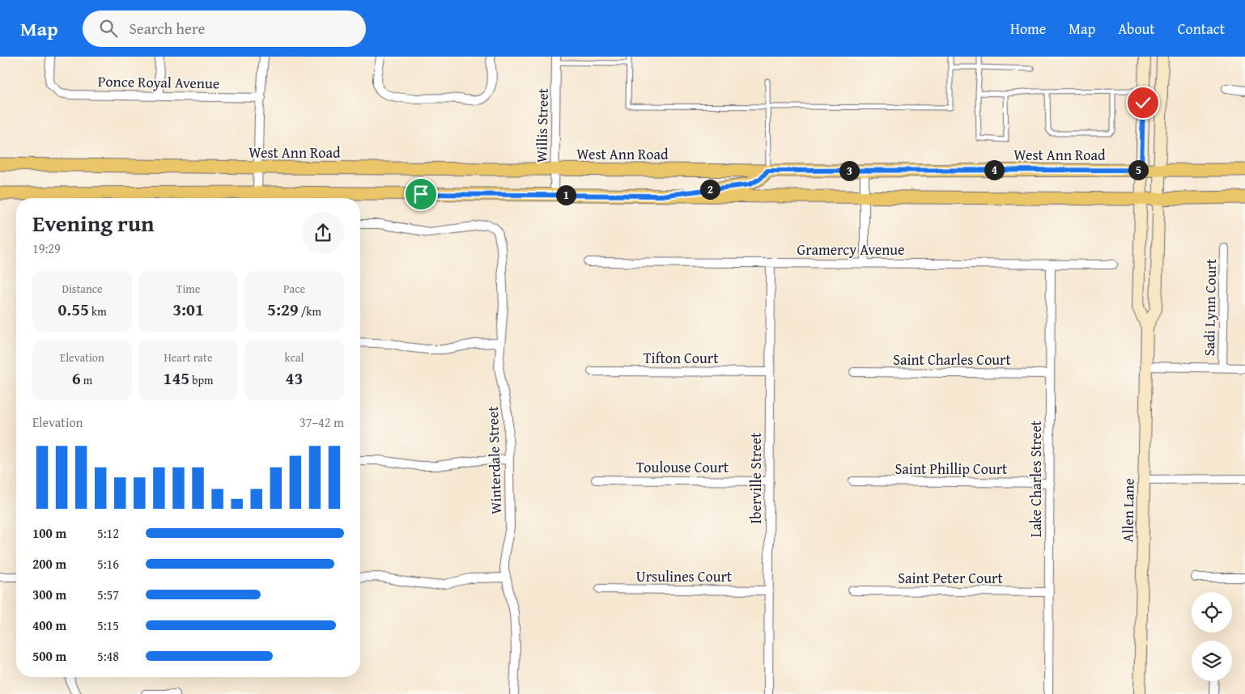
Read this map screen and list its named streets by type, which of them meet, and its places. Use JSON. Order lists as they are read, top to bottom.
{
  "streets": {
    "main road": ["West Ann Road", "Allen Lane"],
    "street": [
      "Ponce Royal Avenue",
      "Willis Street",
      "Gramercy Avenue",
      "Sadi Lynn Court",
      "Tifton Court",
      "Saint Charles Court",
      "Winterdale Street",
      "Toulouse Court",
      "Saint Phillip Court",
      "Iberville Street",
      "Lake Charles Street",
      "Ursulines Court",
      "Saint Peter Court"
    ]
  },
  "crossings": [
    ["Willis Street", "West Ann Road"],
    ["West Ann Road", "Allen Lane"],
    ["Gramercy Avenue", "Iberville Street"],
    ["Gramercy Avenue", "Lake Charles Street"],
    ["Tifton Court", "Iberville Street"],
    ["Saint Charles Court", "Lake Charles Street"],
    ["Toulouse Court", "Iberville Street"],
    ["Saint Phillip Court", "Lake Charles Street"],
    ["Iberville Street", "Ursulines Court"],
    ["Lake Charles Street", "Saint Peter Court"]
  ],
  "page": {
    "header": "Map",
    "search": "Search here",
    "nav": [
      "Home",
      "Map",
      "About",
      "Contact"
    ],
    "pins": [
      "4",
      "5",
      "3",
      "2",
      "1"
    ],
    "heading": ["Evening run", "19:29"],
    "stats": [
      ["Distance", "0.55 km"],
      ["Time", "3:01"],
      ["Pace", "5:29 /km"],
      ["Elevation", "6 m"],
      ["Heart rate", "145 bpm"],
      ["kcal", "43"]
    ],
    "chart": ["Elevation", "37–42 m"],
    "list": [
      {
        "name": "100 m",
        "note": "5:12"
      },
      {
        "name": "200 m",
        "note": "5:16"
      },
      {
        "name": "300 m",
        "note": "5:57"
      },
      {
        "name": "400 m",
        "note": "5:15"
      },
      {
        "name": "500 m",
        "note": "5:48"
      }
    ]
  }
}
